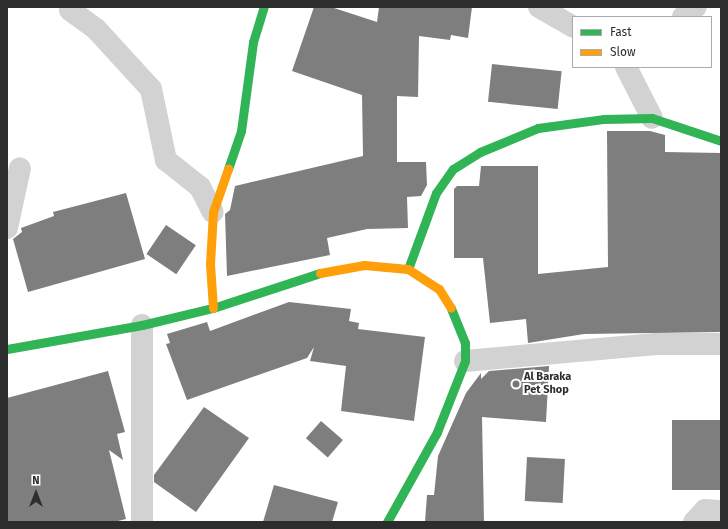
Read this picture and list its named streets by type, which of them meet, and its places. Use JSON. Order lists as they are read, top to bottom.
{
  "places": ["Al Baraka Pet Shop"],
  "legend": ["Fast", "Slow"],
  "north": "top"
}
